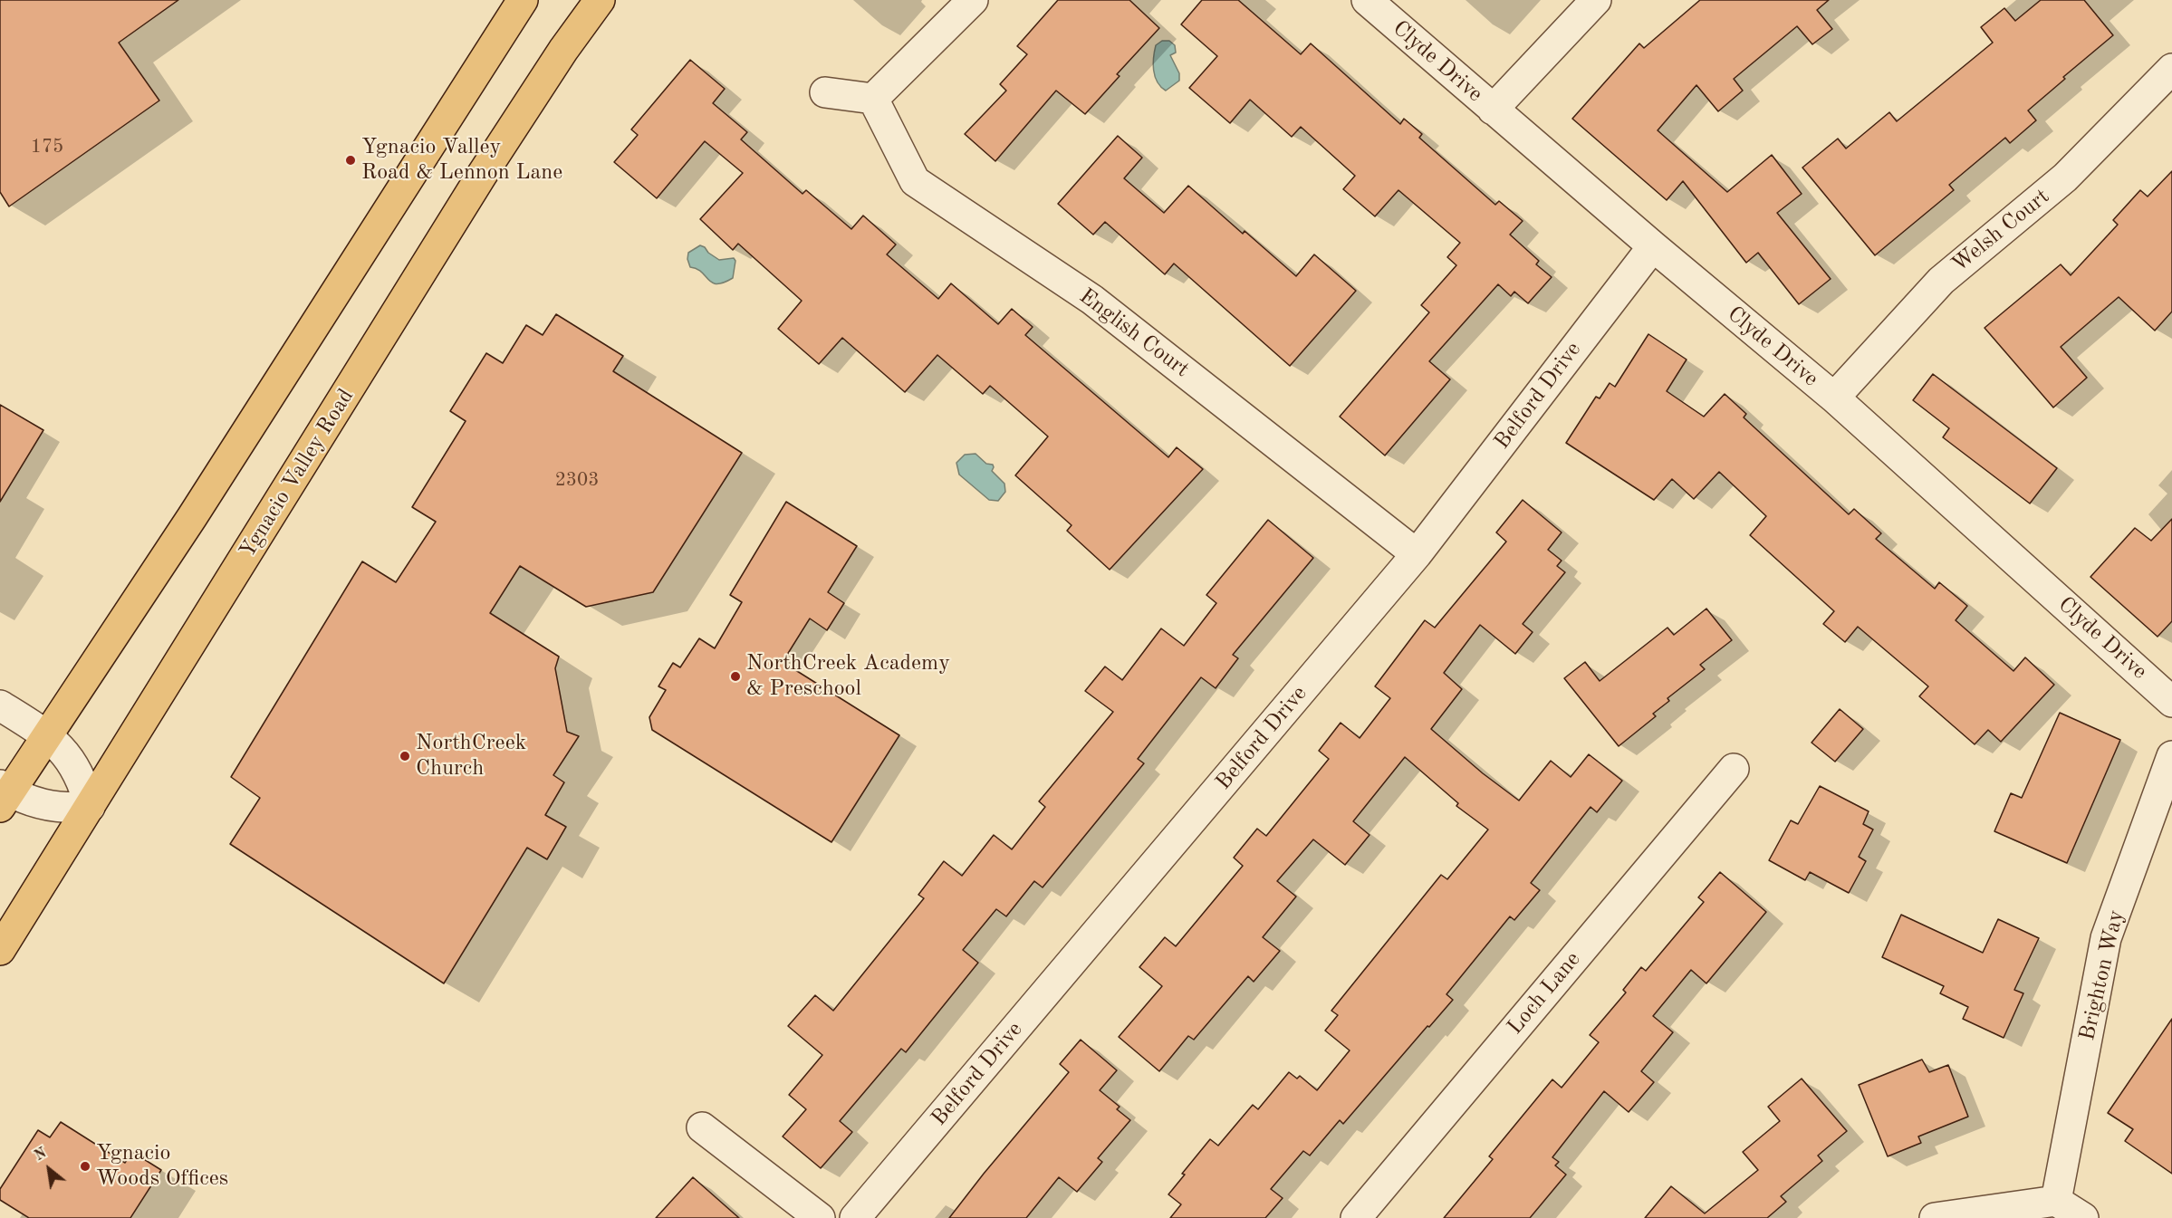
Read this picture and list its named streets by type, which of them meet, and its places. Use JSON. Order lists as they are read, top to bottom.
{
  "streets": {
    "highway": ["Ygnacio Valley Road"],
    "street": [
      "Clyde Drive",
      "Welsh Court",
      "English Court",
      "Belford Drive",
      "Brighton Way",
      "Loch Lane"
    ]
  },
  "crossings": [
    ["Clyde Drive", "Welsh Court"],
    ["Clyde Drive", "Belford Drive"],
    ["English Court", "Belford Drive"]
  ],
  "places": [
    "Ygnacio Valley Road & Lennon Lane",
    "NorthCreek Academy & Preschool",
    "NorthCreek Church",
    "Ygnacio Woods Offices"
  ],
  "house_numbers": ["175", "2303"],
  "north": "top left"
}
